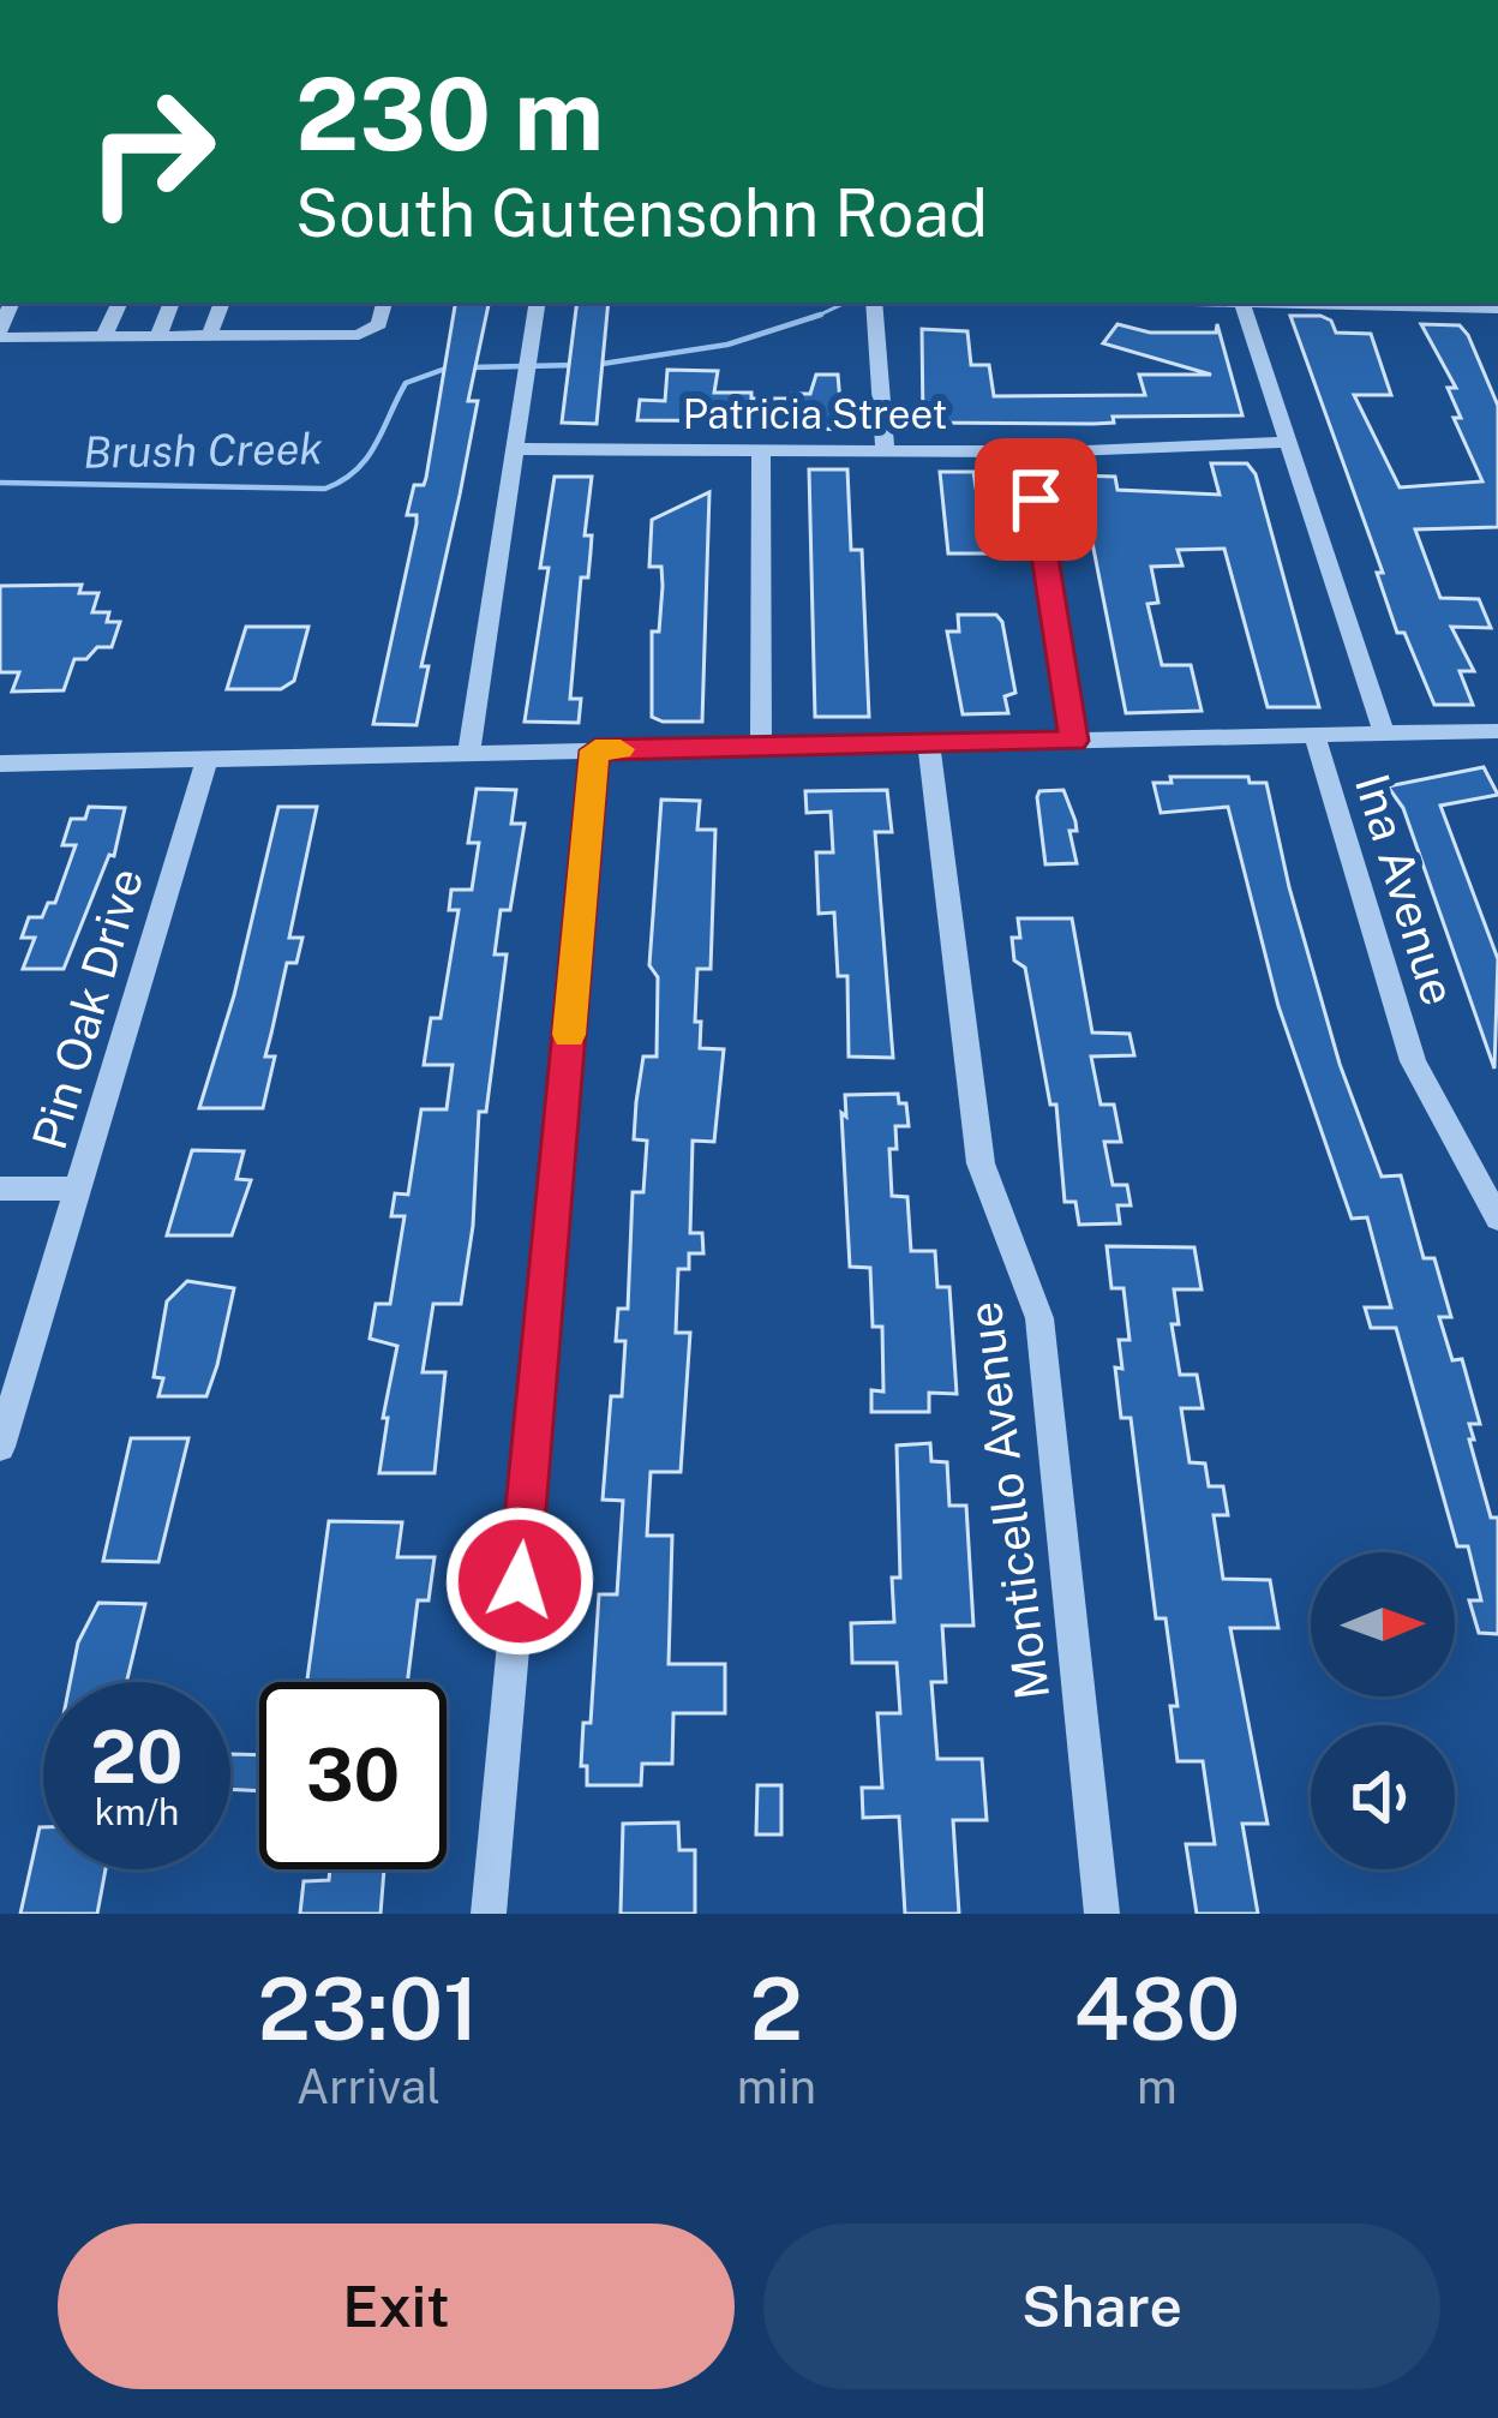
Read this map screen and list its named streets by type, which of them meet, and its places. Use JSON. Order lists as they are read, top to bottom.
{
  "streets": {
    "street": [
      "Patricia Street",
      "Ina Avenue",
      "Pin Oak Drive",
      "Monticello Avenue"
    ]
  },
  "crossings": [
    ["Patricia Street", "Ina Avenue"]
  ],
  "water": ["Brush Creek"],
  "north": "right",
  "page": {
    "turn": ["230 m", "South Gutensohn Road"],
    "speed": "20 km/h",
    "limit": "30",
    "eta": [
      "23:01",
      "Arrival",
      "2",
      "min",
      "480",
      "m"
    ],
    "buttons": ["Exit", "Share"]
  }
}
